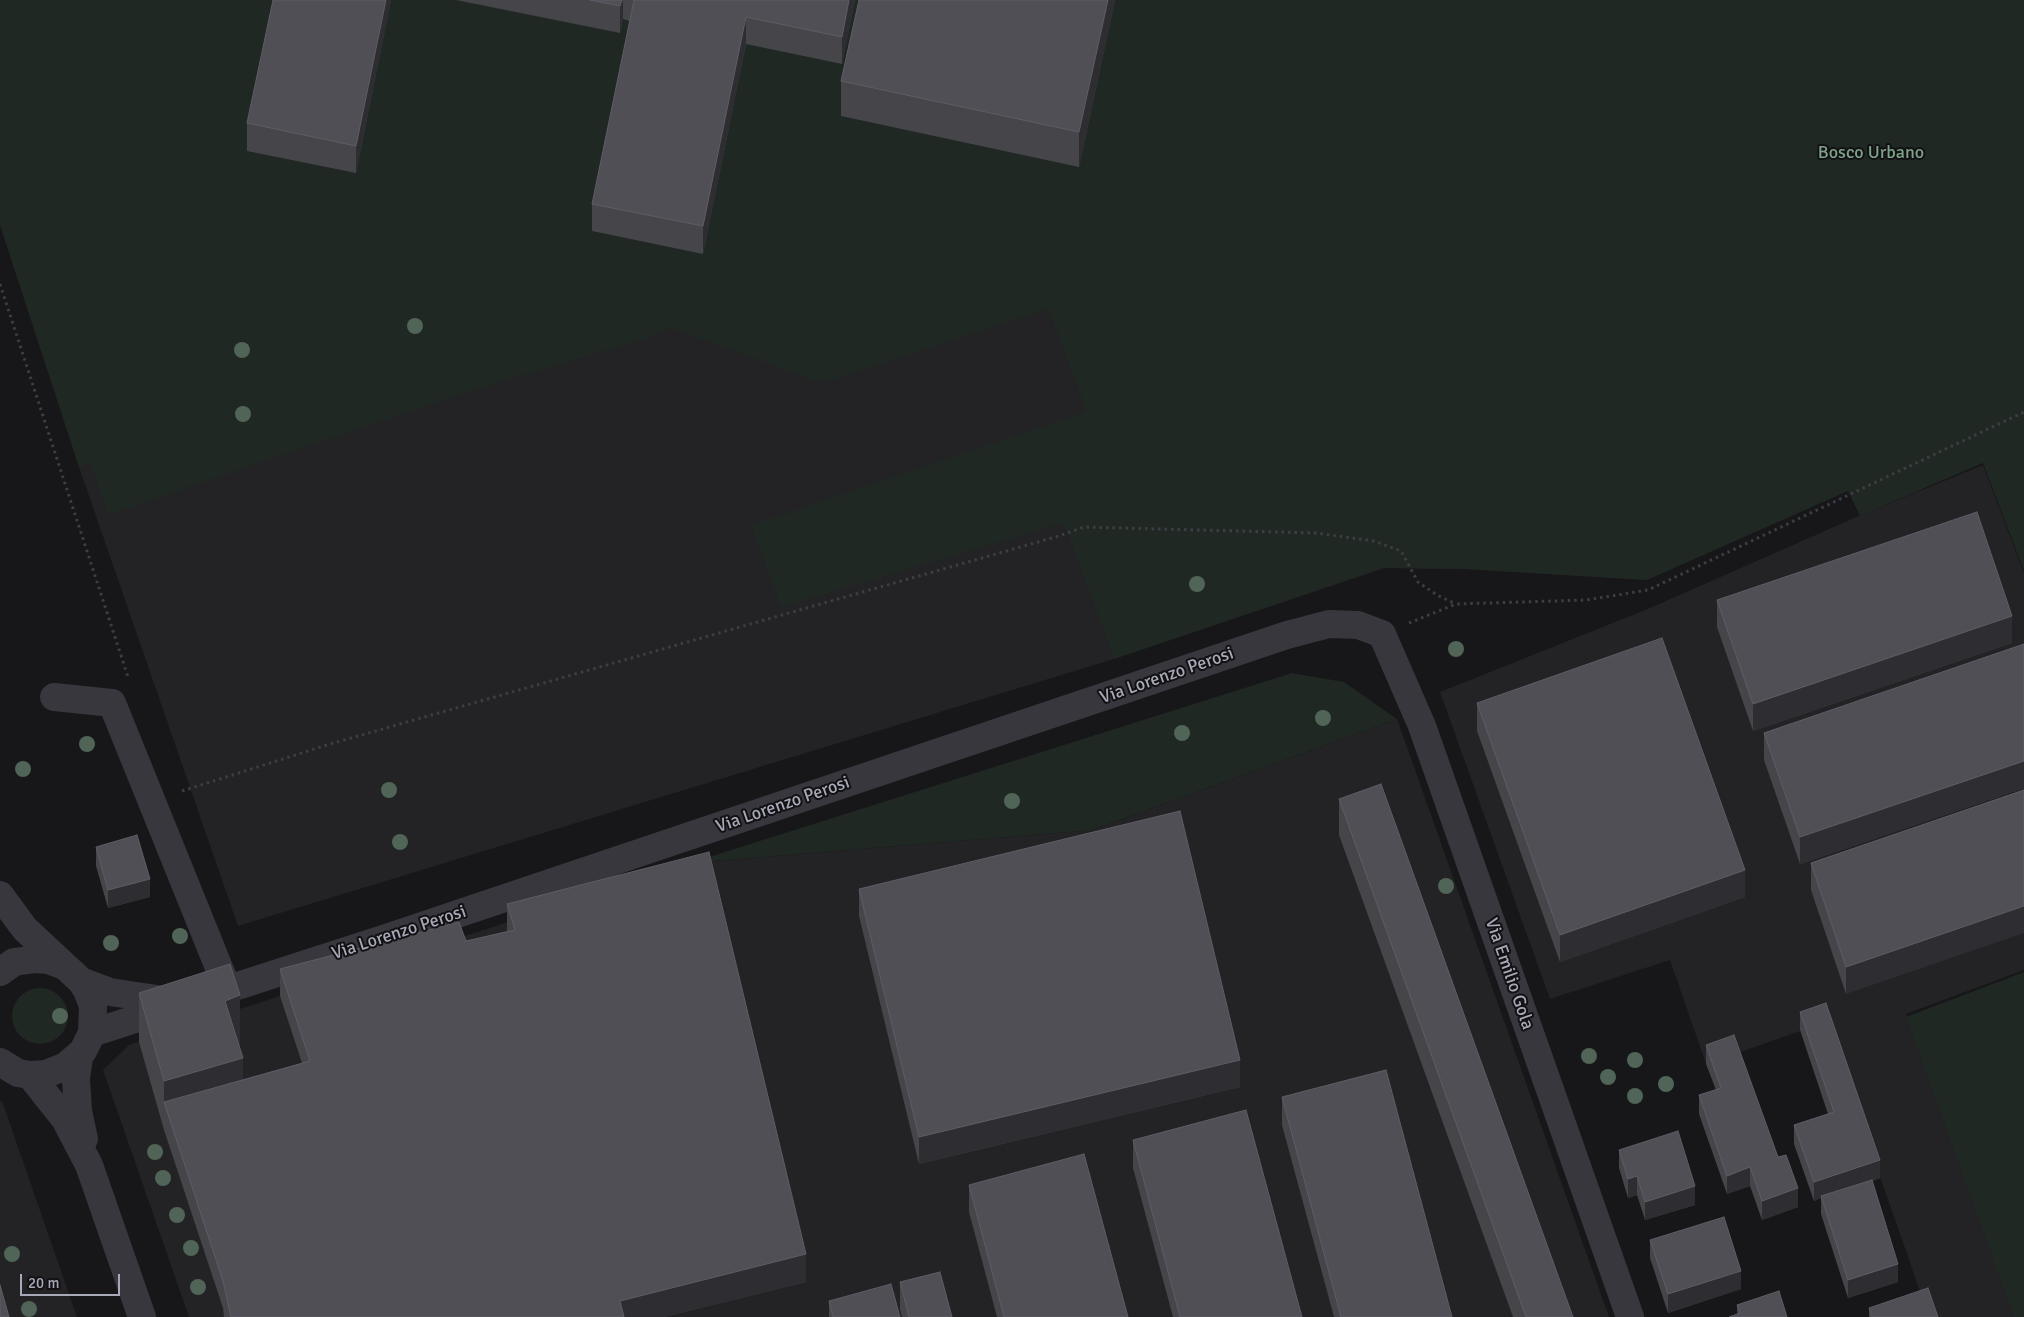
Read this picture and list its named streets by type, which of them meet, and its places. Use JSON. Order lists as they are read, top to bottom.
{
  "streets": {
    "street": ["Via Lorenzo Perosi", "Via Emilio Gola"]
  },
  "crossings": [
    ["Via Lorenzo Perosi", "Via Emilio Gola"]
  ],
  "parks": ["Bosco Urbano"],
  "scale_bar": "20 m"
}
